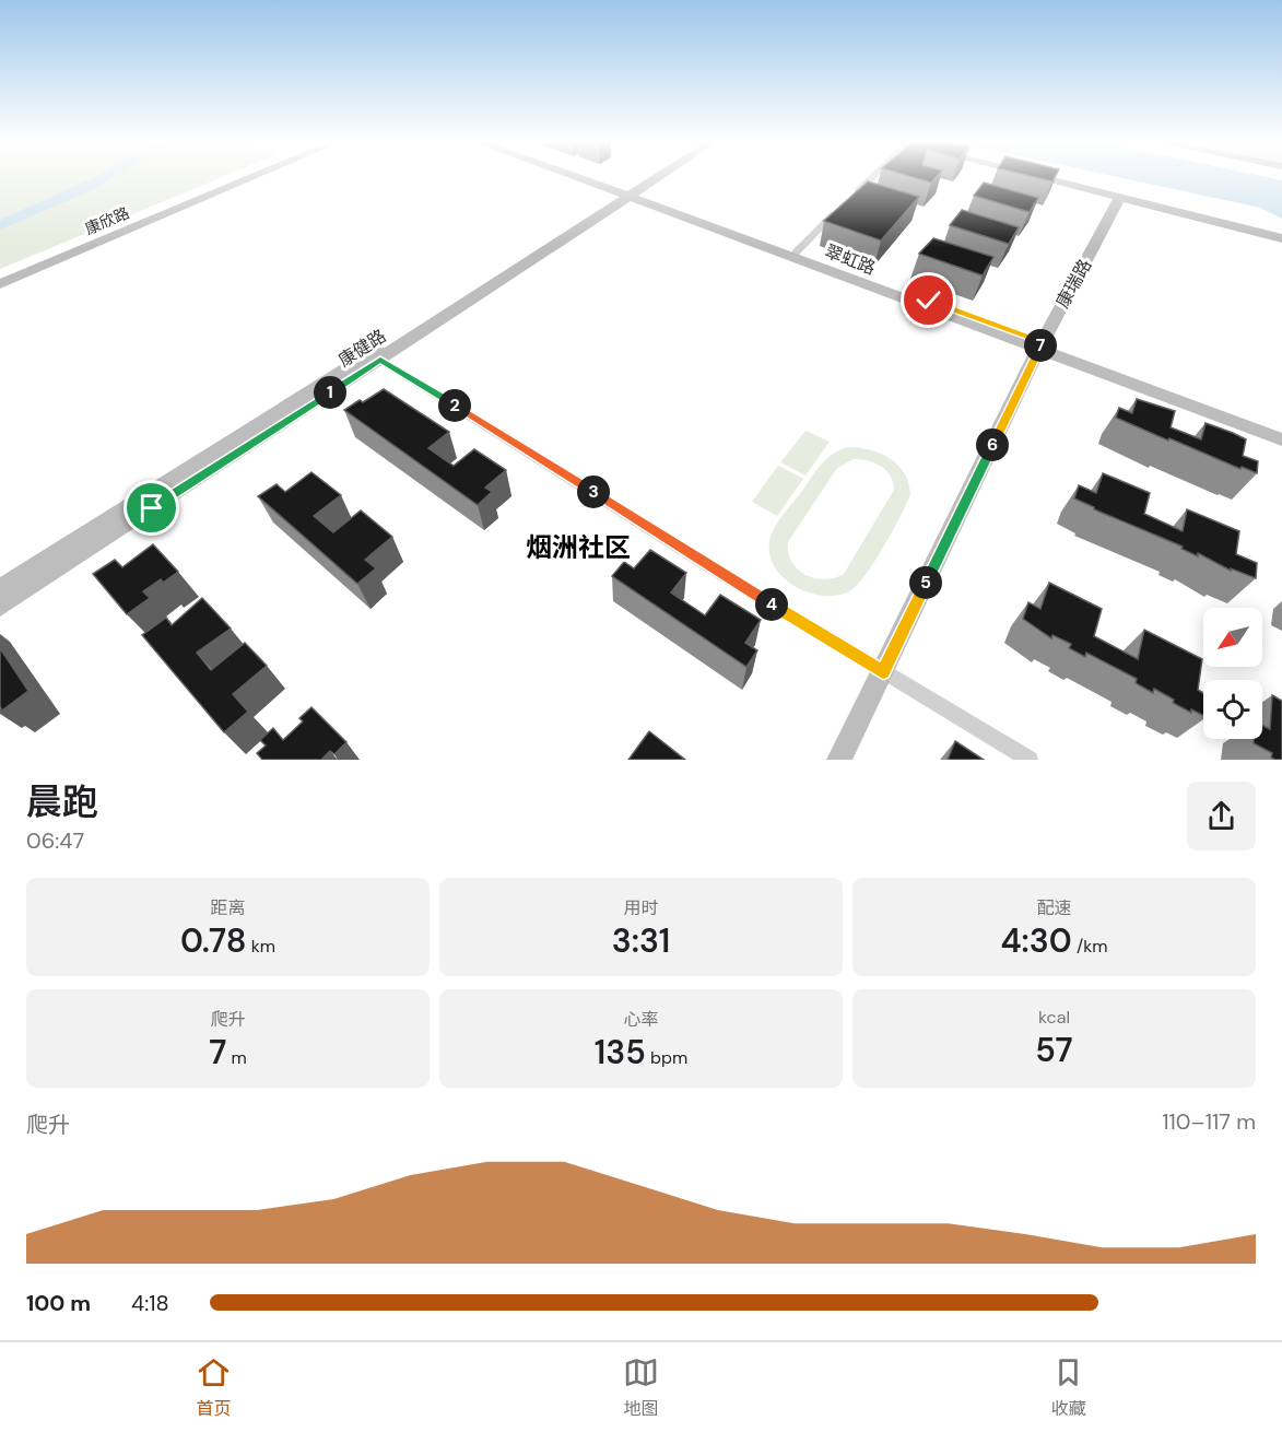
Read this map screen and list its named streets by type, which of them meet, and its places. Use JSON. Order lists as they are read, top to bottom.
{
  "streets": {
    "street": [
      "康欣路",
      "翠虹路",
      "康瑞路",
      "康健路"
    ]
  },
  "crossings": [
    ["翠虹路", "康瑞路"],
    ["翠虹路", "康健路"]
  ],
  "districts": ["烟洲社区"],
  "north": "bottom left",
  "page": {
    "pins": [
      "7",
      "1",
      "2",
      "6",
      "3",
      "5",
      "4"
    ],
    "heading": ["晨跑", "06:47"],
    "stats": [
      ["距离", "0.78 km"],
      ["用时", "3:31"],
      ["配速", "4:30 /km"],
      ["爬升", "7 m"],
      ["心率", "135 bpm"],
      ["kcal", "57"]
    ],
    "chart": ["爬升", "110–117 m"],
    "list": [
      {
        "name": "100 m",
        "note": "4:18"
      }
    ],
    "tabs": ["首页", "地图", "收藏"]
  }
}
